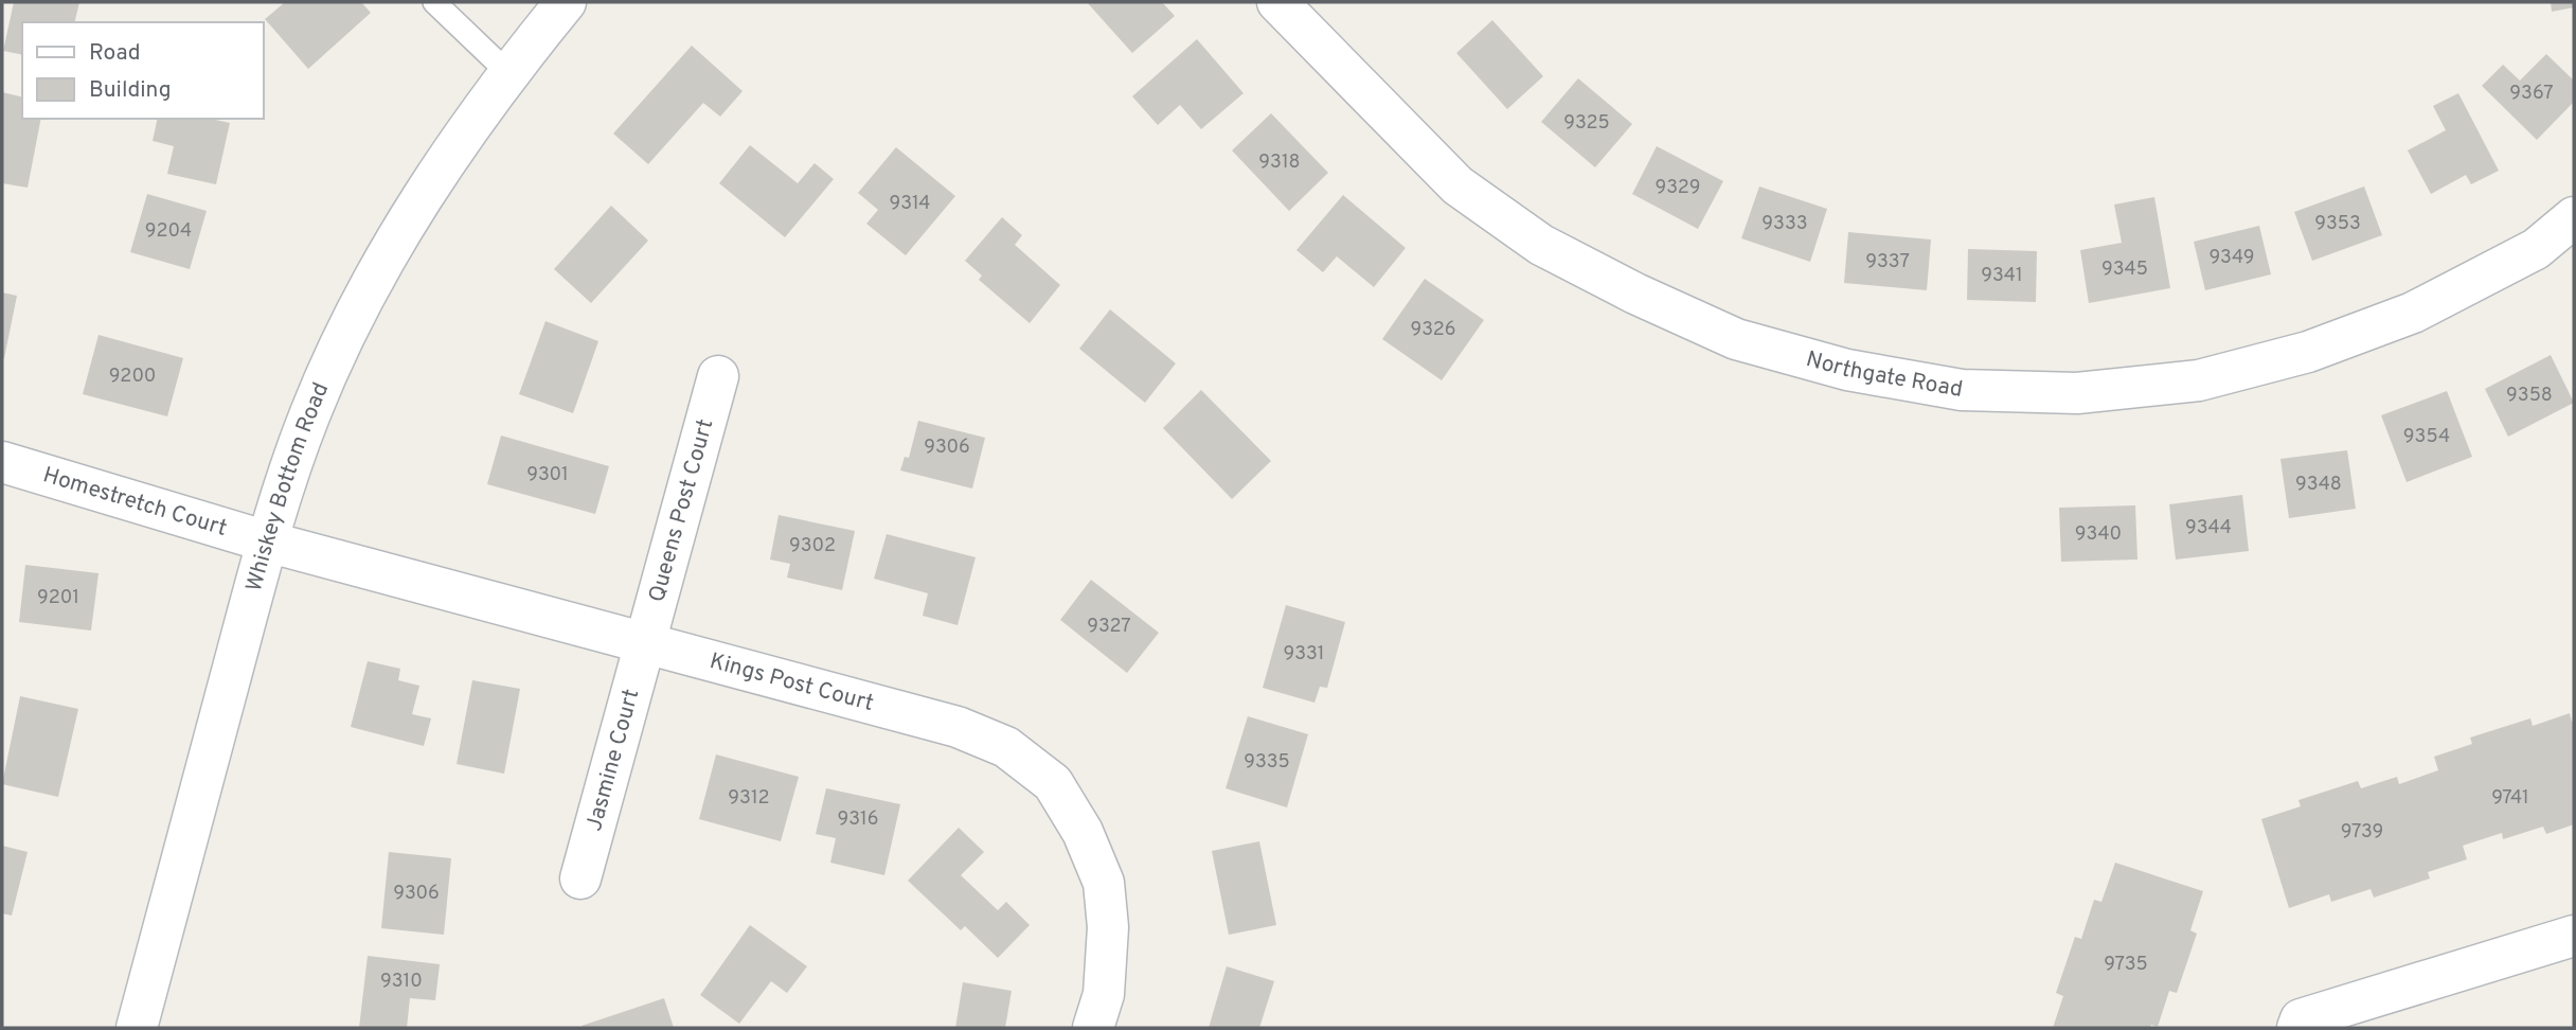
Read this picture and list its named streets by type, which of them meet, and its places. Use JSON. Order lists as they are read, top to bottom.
{
  "streets": {
    "street": [
      "Northgate Road",
      "Whiskey Bottom Road",
      "Homestretch Court",
      "Queens Post Court",
      "Kings Post Court",
      "Jasmine Court"
    ]
  },
  "crossings": [
    ["Whiskey Bottom Road", "Homestretch Court"],
    ["Whiskey Bottom Road", "Kings Post Court"],
    ["Homestretch Court", "Kings Post Court"],
    ["Queens Post Court", "Kings Post Court"],
    ["Queens Post Court", "Jasmine Court"],
    ["Kings Post Court", "Jasmine Court"]
  ],
  "house_numbers": [
    "9367",
    "9325",
    "9318",
    "9329",
    "9314",
    "9333",
    "9353",
    "9204",
    "9349",
    "9337",
    "9345",
    "9341",
    "9326",
    "9200",
    "9358",
    "9354",
    "9306",
    "9301",
    "9348",
    "9344",
    "9340",
    "9302",
    "9201",
    "9327",
    "9331",
    "9335",
    "9312",
    "9741",
    "9316",
    "9739",
    "9306",
    "9735",
    "9310"
  ],
  "legend": ["Road", "Building"]
}
